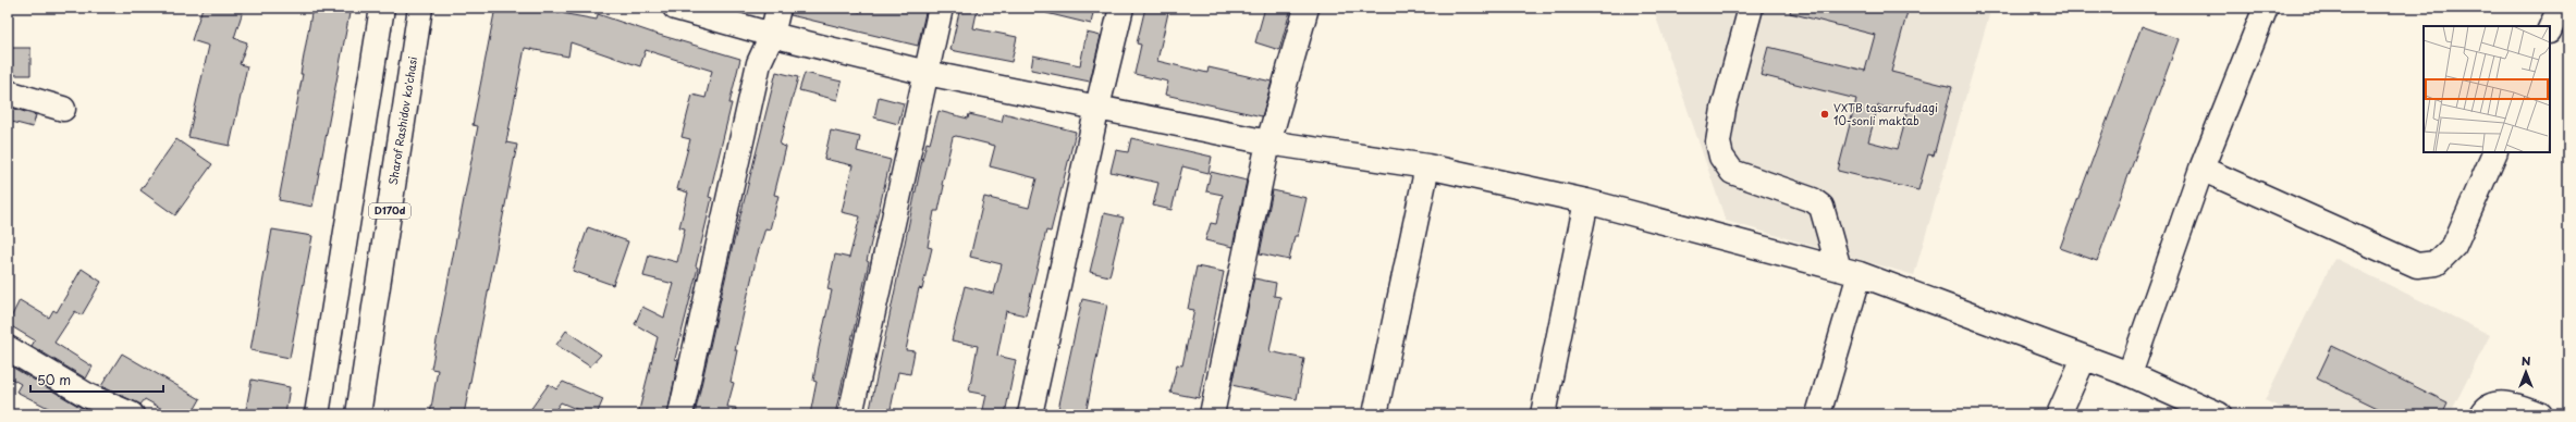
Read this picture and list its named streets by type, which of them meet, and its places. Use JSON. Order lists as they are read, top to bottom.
{
  "streets": {
    "street": ["Sharof Rashidov ko'chasi", "D170d"]
  },
  "places": ["VXTB tasarrufudagi 10-sonli maktab"],
  "scale_bar": "50 m",
  "north": "top"
}
